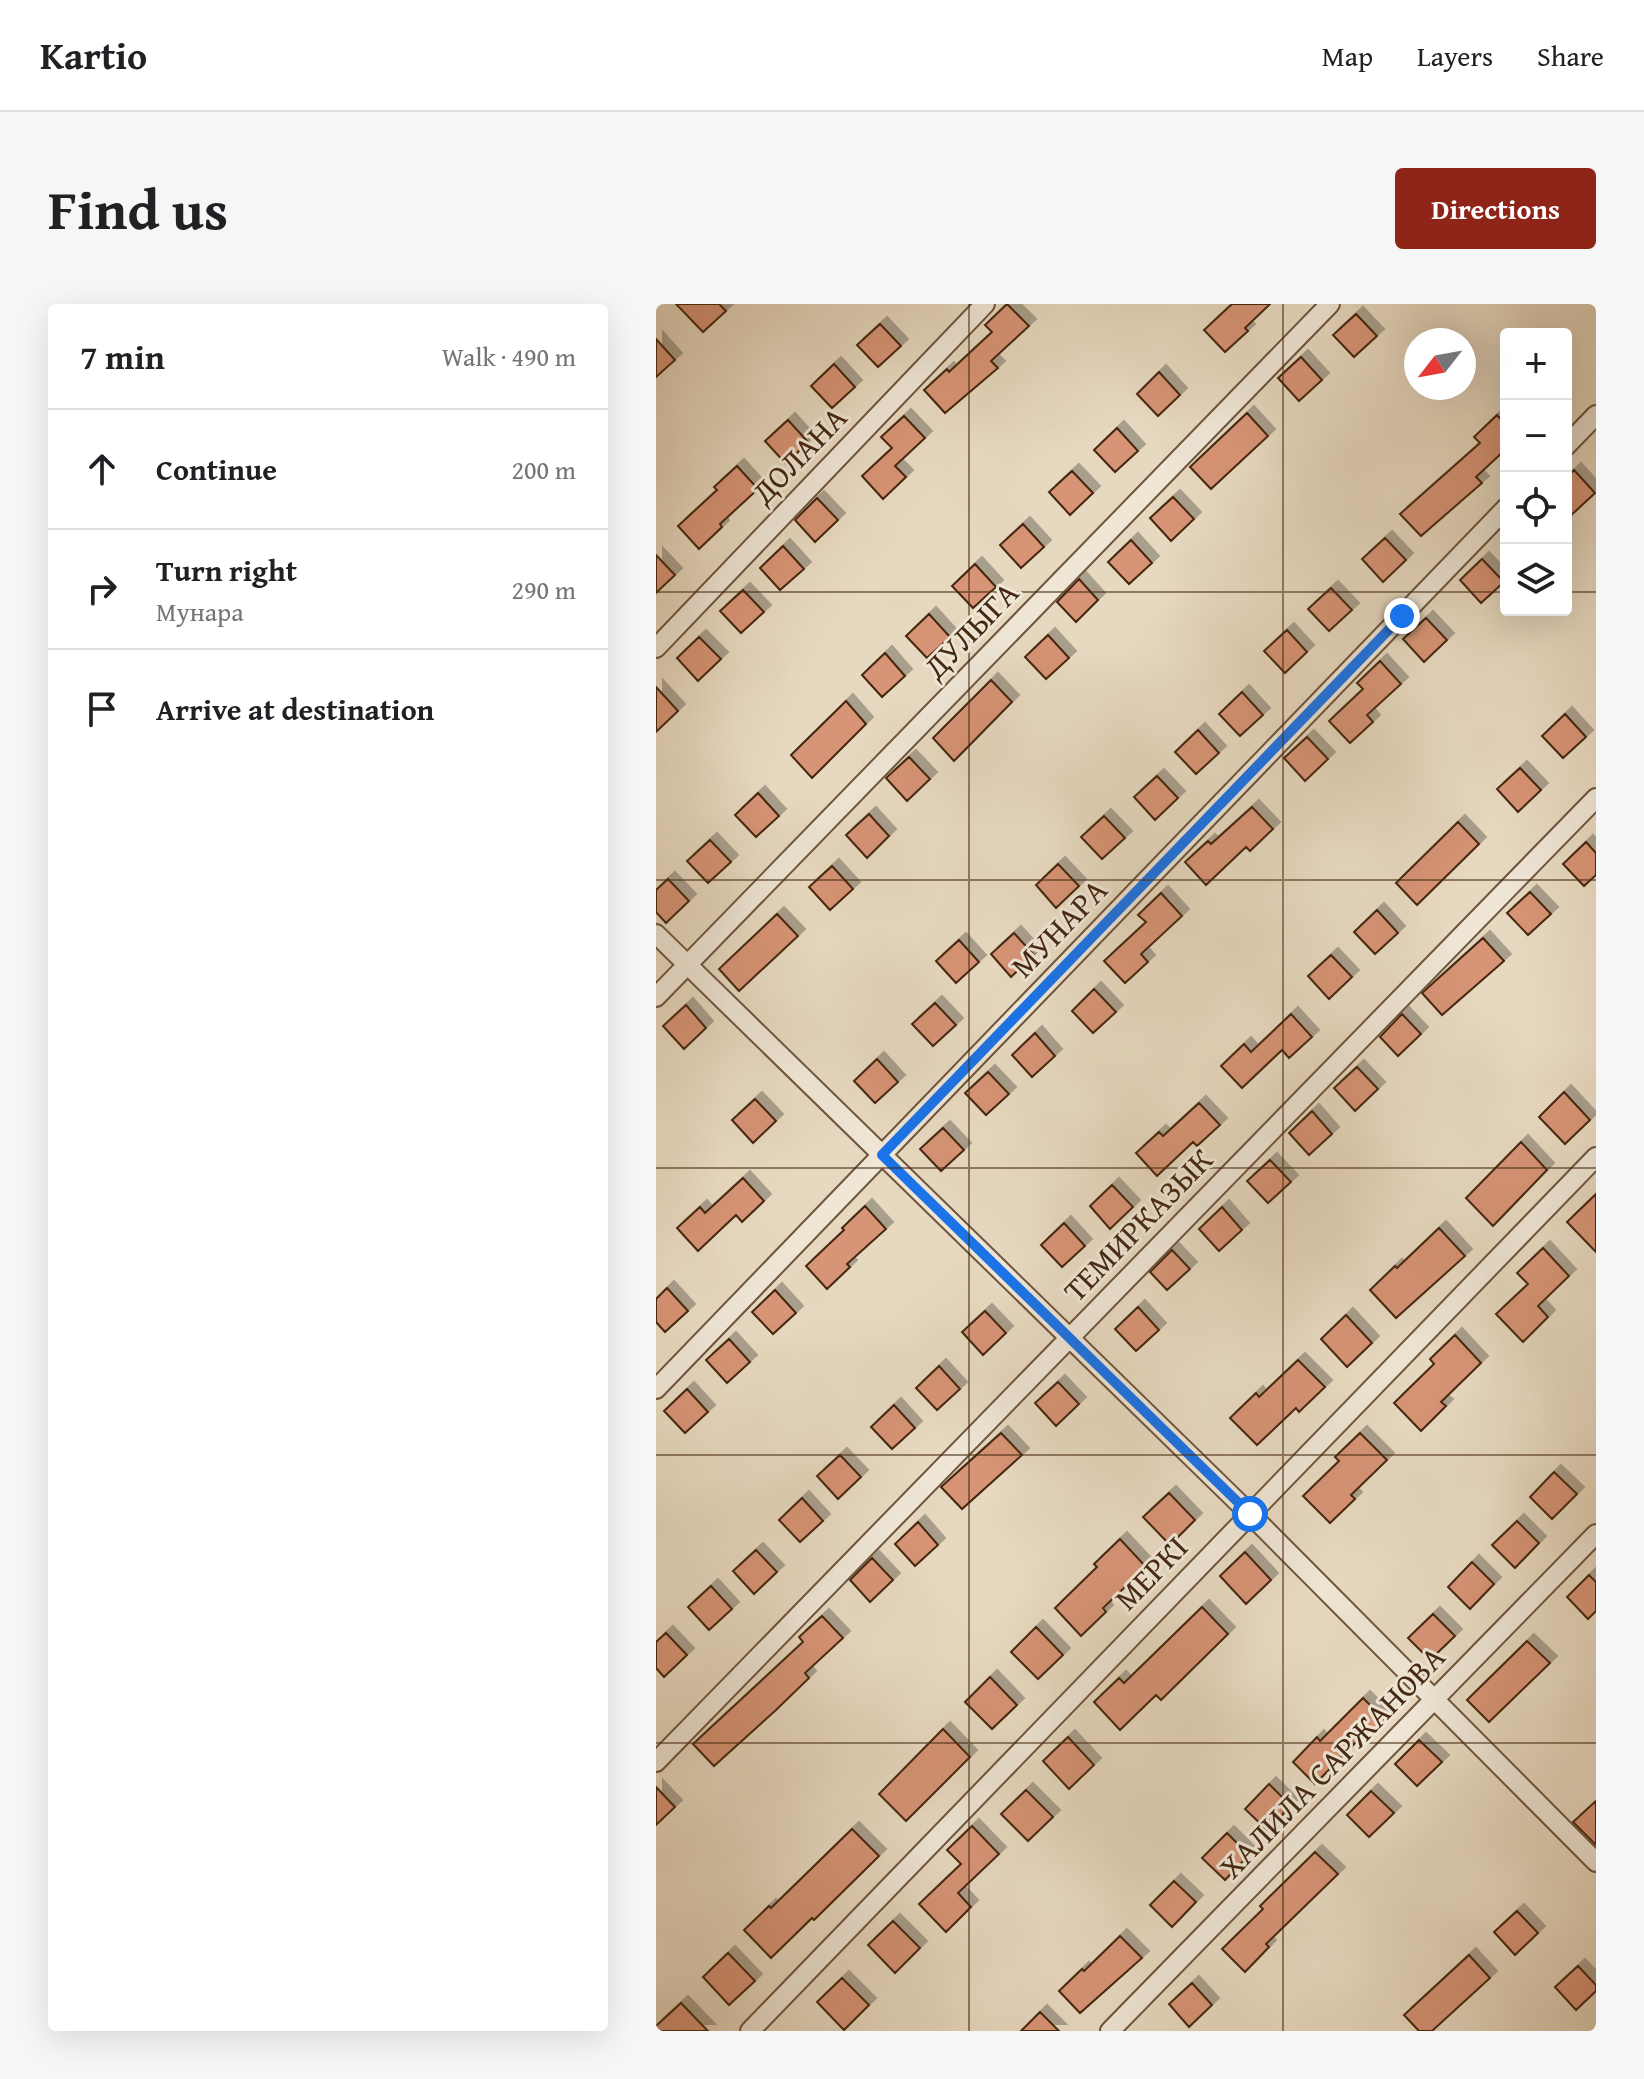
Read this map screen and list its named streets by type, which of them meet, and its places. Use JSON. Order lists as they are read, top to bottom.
{
  "streets": {
    "street": [
      "ДОЛАНА",
      "ДУЛЫГА",
      "МУНАРА",
      "ТЕМИРКАЗЫК",
      "МЕРКІ",
      "ХАЛИЛА САРЖАНОВА"
    ]
  },
  "north": "bottom left",
  "page": {
    "header": "Kartio",
    "nav": ["Map", "Layers", "Share"],
    "title": "Find us",
    "buttons": "Directions",
    "heading": ["7 min", "Walk · 490 m"],
    "map_buttons": ["+", "−"],
    "list": [
      ["Continue", "200 m"],
      ["Turn right", "Мунара", "290 m"],
      "Arrive at destination"
    ]
  }
}
